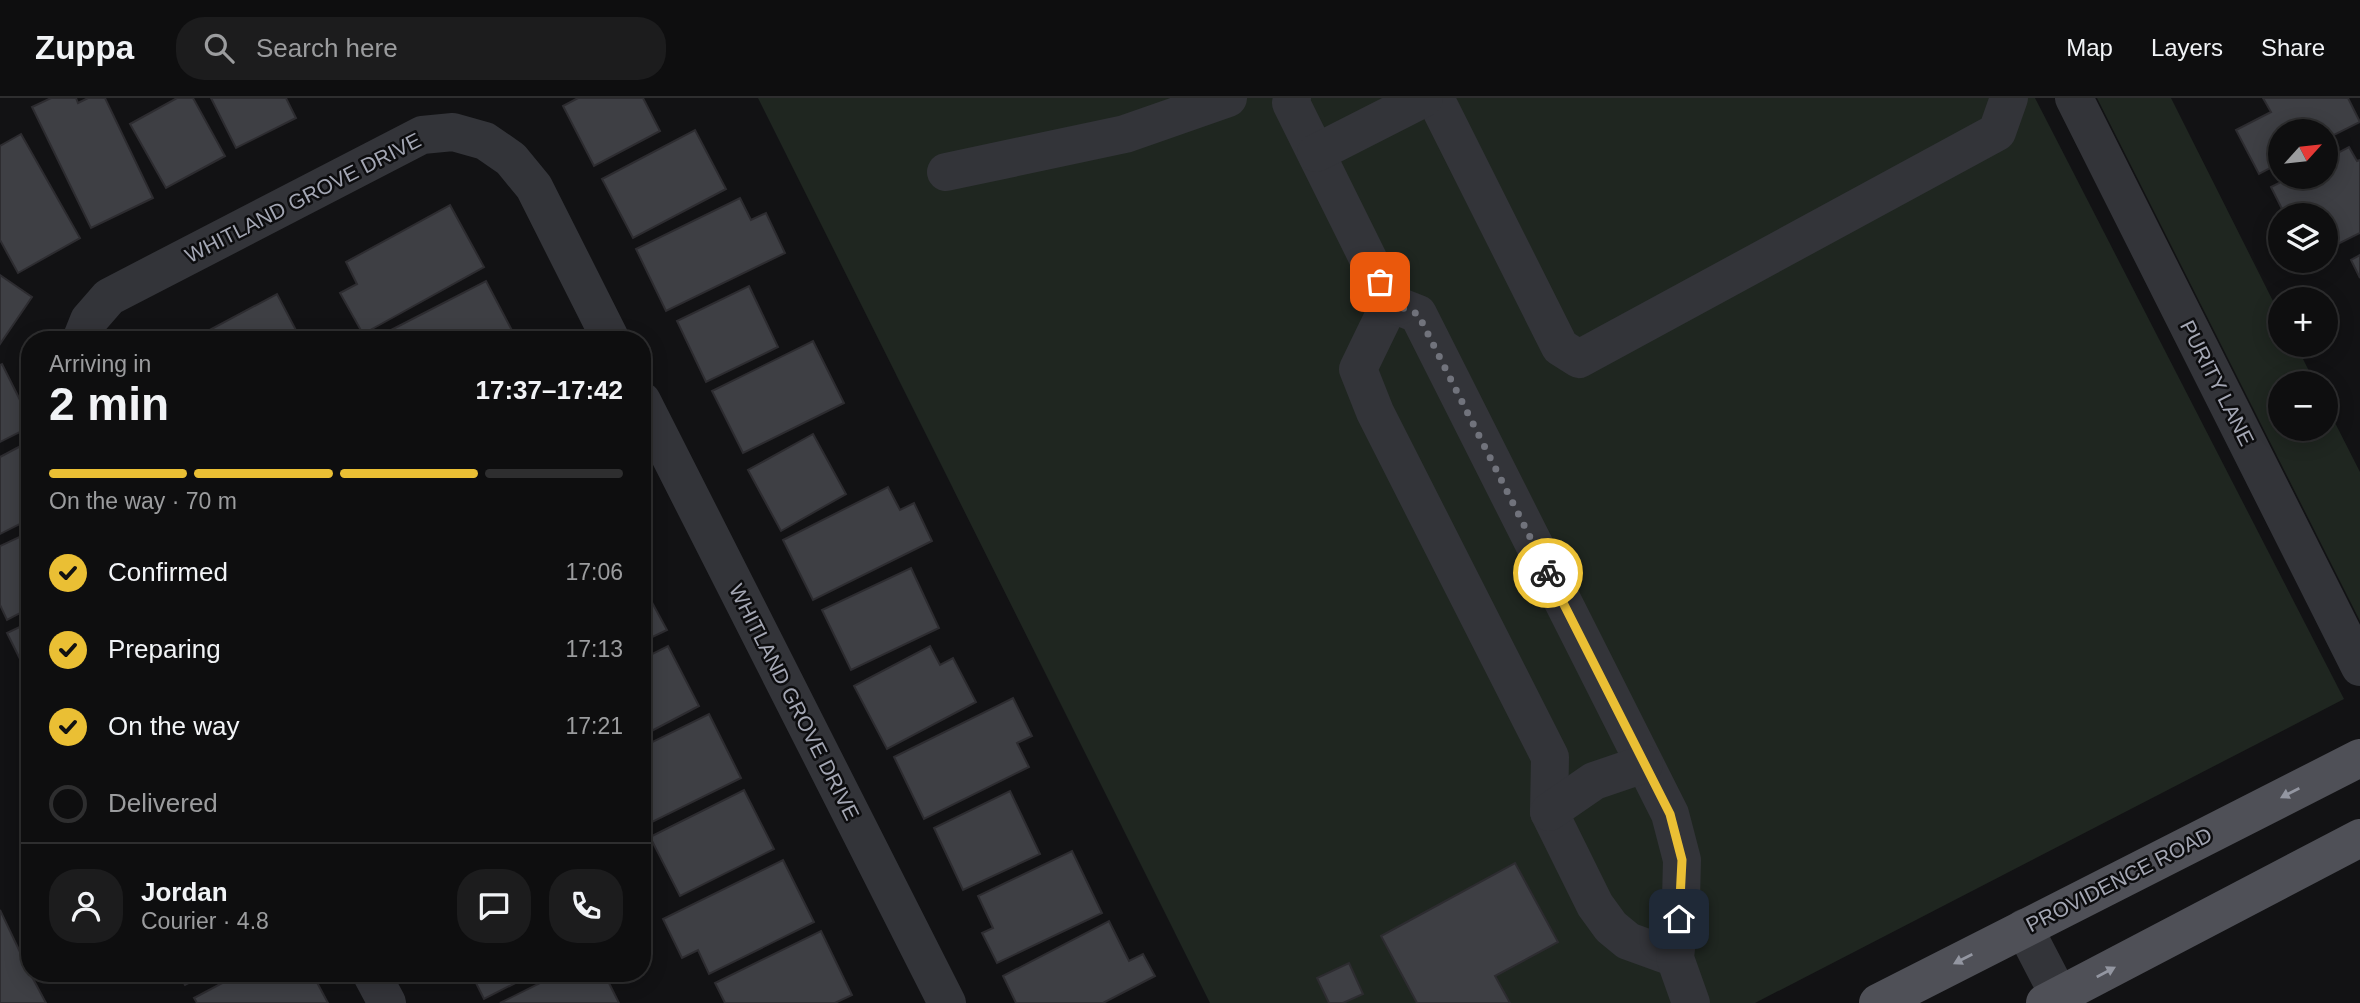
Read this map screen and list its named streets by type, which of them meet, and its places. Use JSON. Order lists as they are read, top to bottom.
{
  "streets": {
    "main road": ["PROVIDENCE ROAD"],
    "street": ["WHITLAND GROVE DRIVE", "PURITY LANE"]
  },
  "north": "top right",
  "page": {
    "header": "Zuppa",
    "search": "Search here",
    "nav": ["Map", "Layers", "Share"],
    "map_buttons": ["+", "−"],
    "heading": ["2 min", "Arriving in", "17:37–17:42"],
    "panel": ["Jordan", "Courier · 4.8"],
    "bar": "On the way · 70 m",
    "list": [
      ["Confirmed", "17:06"],
      ["Preparing", "17:13"],
      ["On the way", "17:21"],
      "Delivered"
    ]
  }
}
